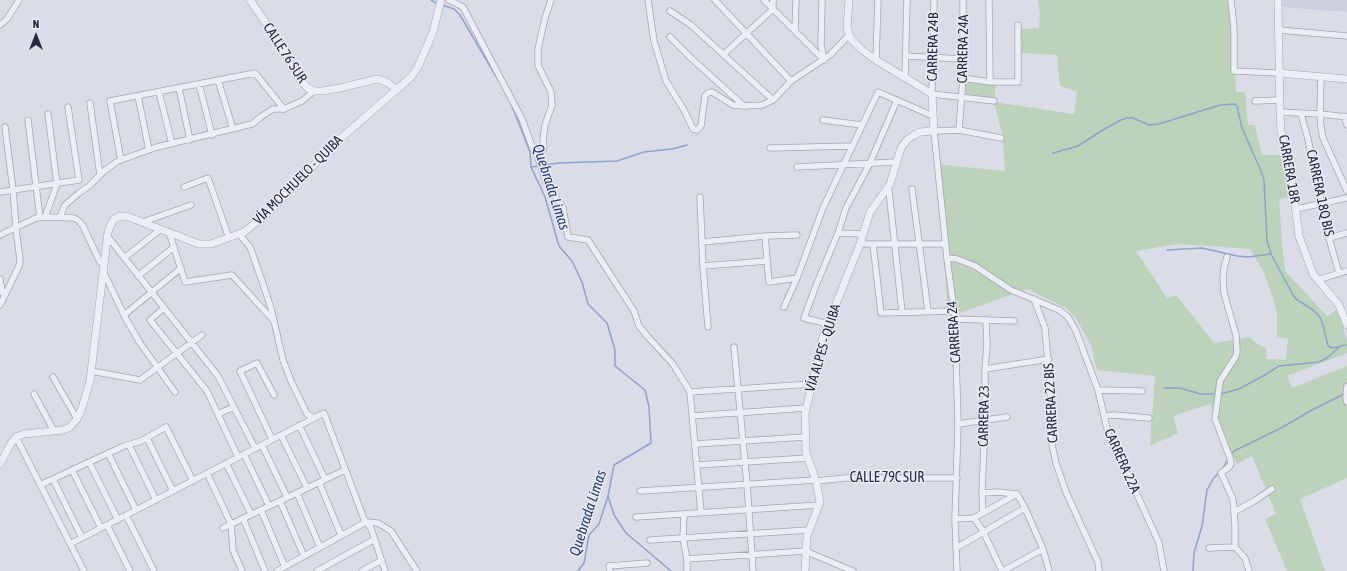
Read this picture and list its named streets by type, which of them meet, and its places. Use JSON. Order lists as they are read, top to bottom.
{
  "streets": {
    "street": [
      "CARRERA 24B",
      "CARRERA 24A",
      "CALLE 76 SUR",
      "CARRERA 18R",
      "VÍA MOCHUELO - QUIBA",
      "CARRERA 18Q BIS",
      "CARRERA 24",
      "VÍA ALPES - QUIBA",
      "CARRERA 22 BIS",
      "CARRERA 23",
      "CARRERA 22A",
      "CALLE 79C SUR"
    ]
  },
  "crossings": [
    ["CARRERA 24B", "CARRERA 24"],
    ["CALLE 76 SUR", "VÍA MOCHUELO - QUIBA"],
    ["CARRERA 24", "VÍA ALPES - QUIBA"],
    ["CARRERA 24", "CALLE 79C SUR"],
    ["VÍA ALPES - QUIBA", "CALLE 79C SUR"],
    ["CARRERA 22 BIS", "CARRERA 22A"]
  ],
  "water": ["Quebrada Limas"],
  "north": "top"
}
